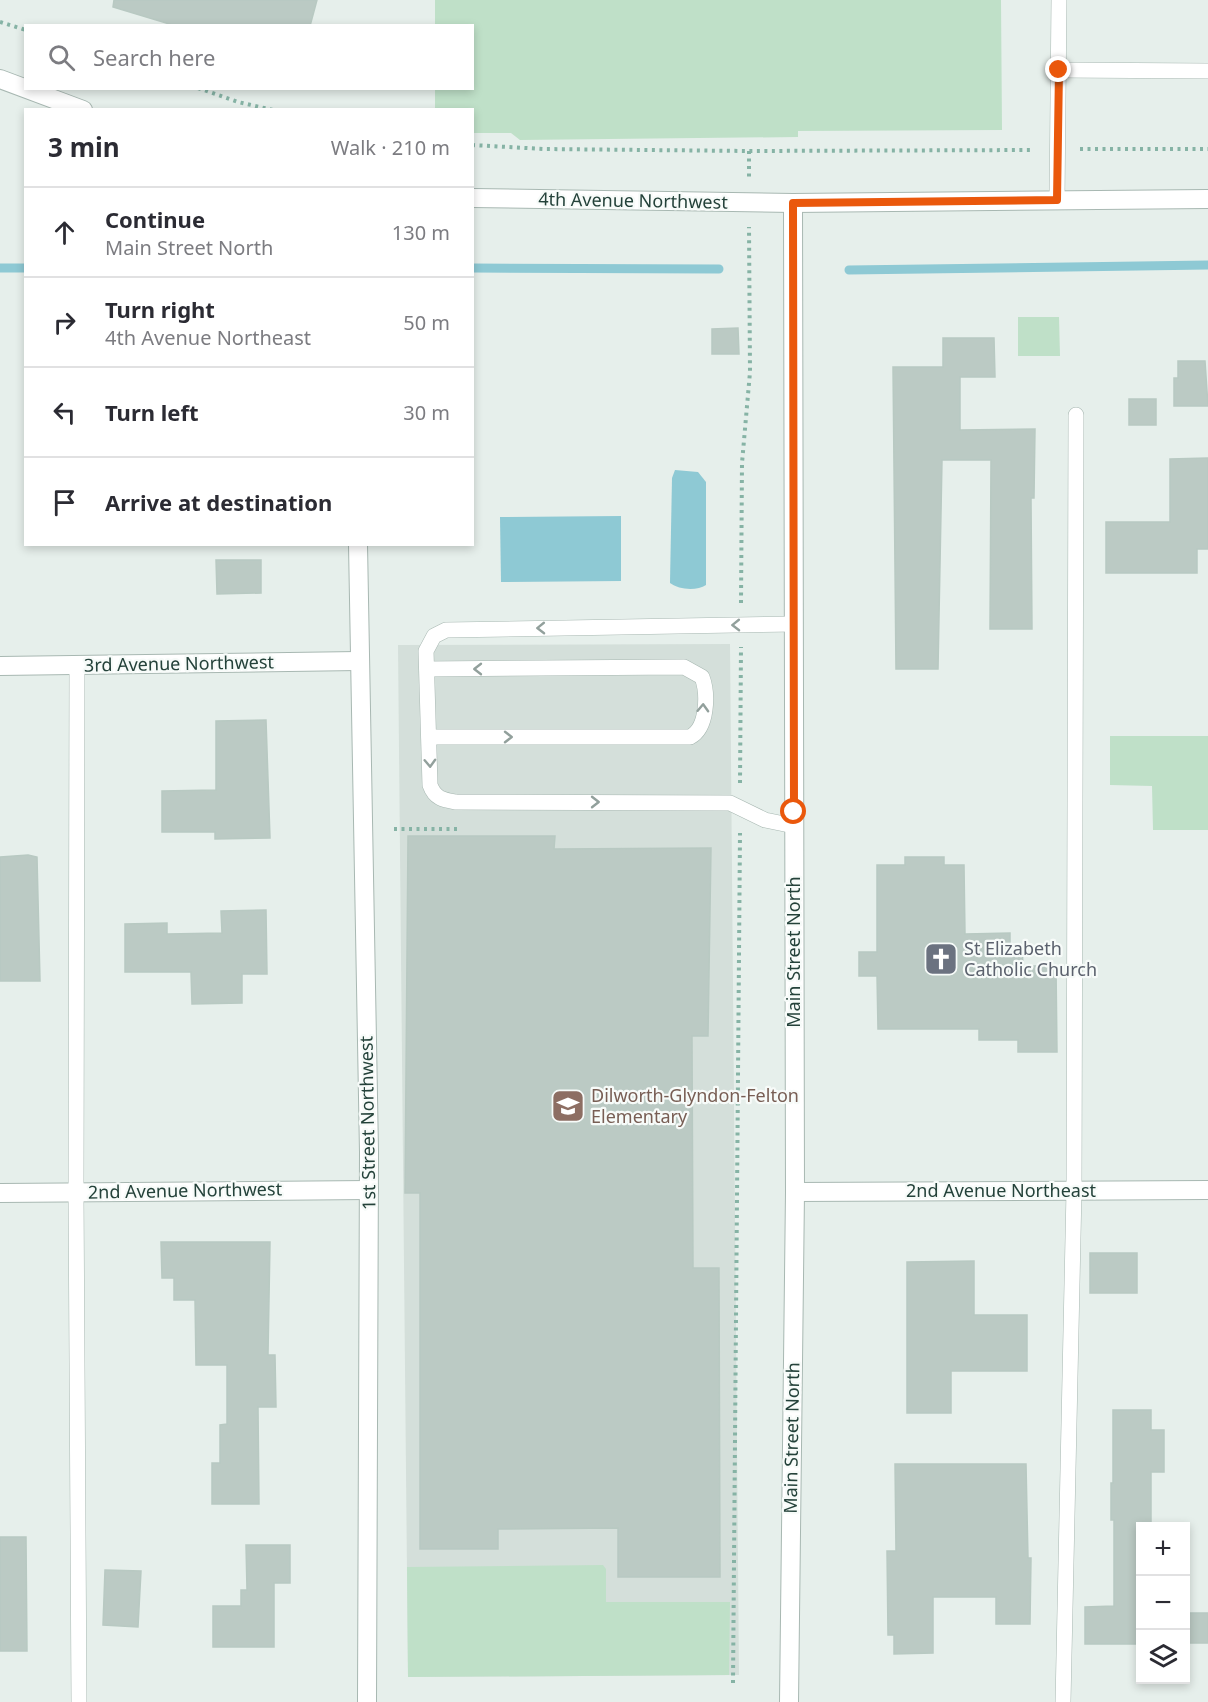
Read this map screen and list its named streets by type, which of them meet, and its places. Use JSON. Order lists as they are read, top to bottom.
{
  "streets": {
    "street": [
      "4th Avenue Northwest",
      "3rd Avenue Northwest",
      "Main Street North",
      "1st Street Northwest",
      "2nd Avenue Northwest",
      "2nd Avenue Northeast"
    ]
  },
  "crossings": [
    ["4th Avenue Northwest", "Main Street North"],
    ["3rd Avenue Northwest", "1st Street Northwest"],
    ["Main Street North", "2nd Avenue Northeast"],
    ["1st Street Northwest", "2nd Avenue Northwest"]
  ],
  "places": {
    "church": ["St Elizabeth Catholic Church"],
    "school or university": ["Dilworth-Glyndon-Felton Elementary"]
  },
  "page": {
    "search": "Search here",
    "heading": ["3 min", "Walk · 210 m"],
    "list": [
      ["Continue", "Main Street North", "130 m"],
      ["Turn right", "4th Avenue Northeast", "50 m"],
      ["Turn left", "30 m"],
      "Arrive at destination"
    ],
    "map_buttons": ["+", "−"]
  }
}
